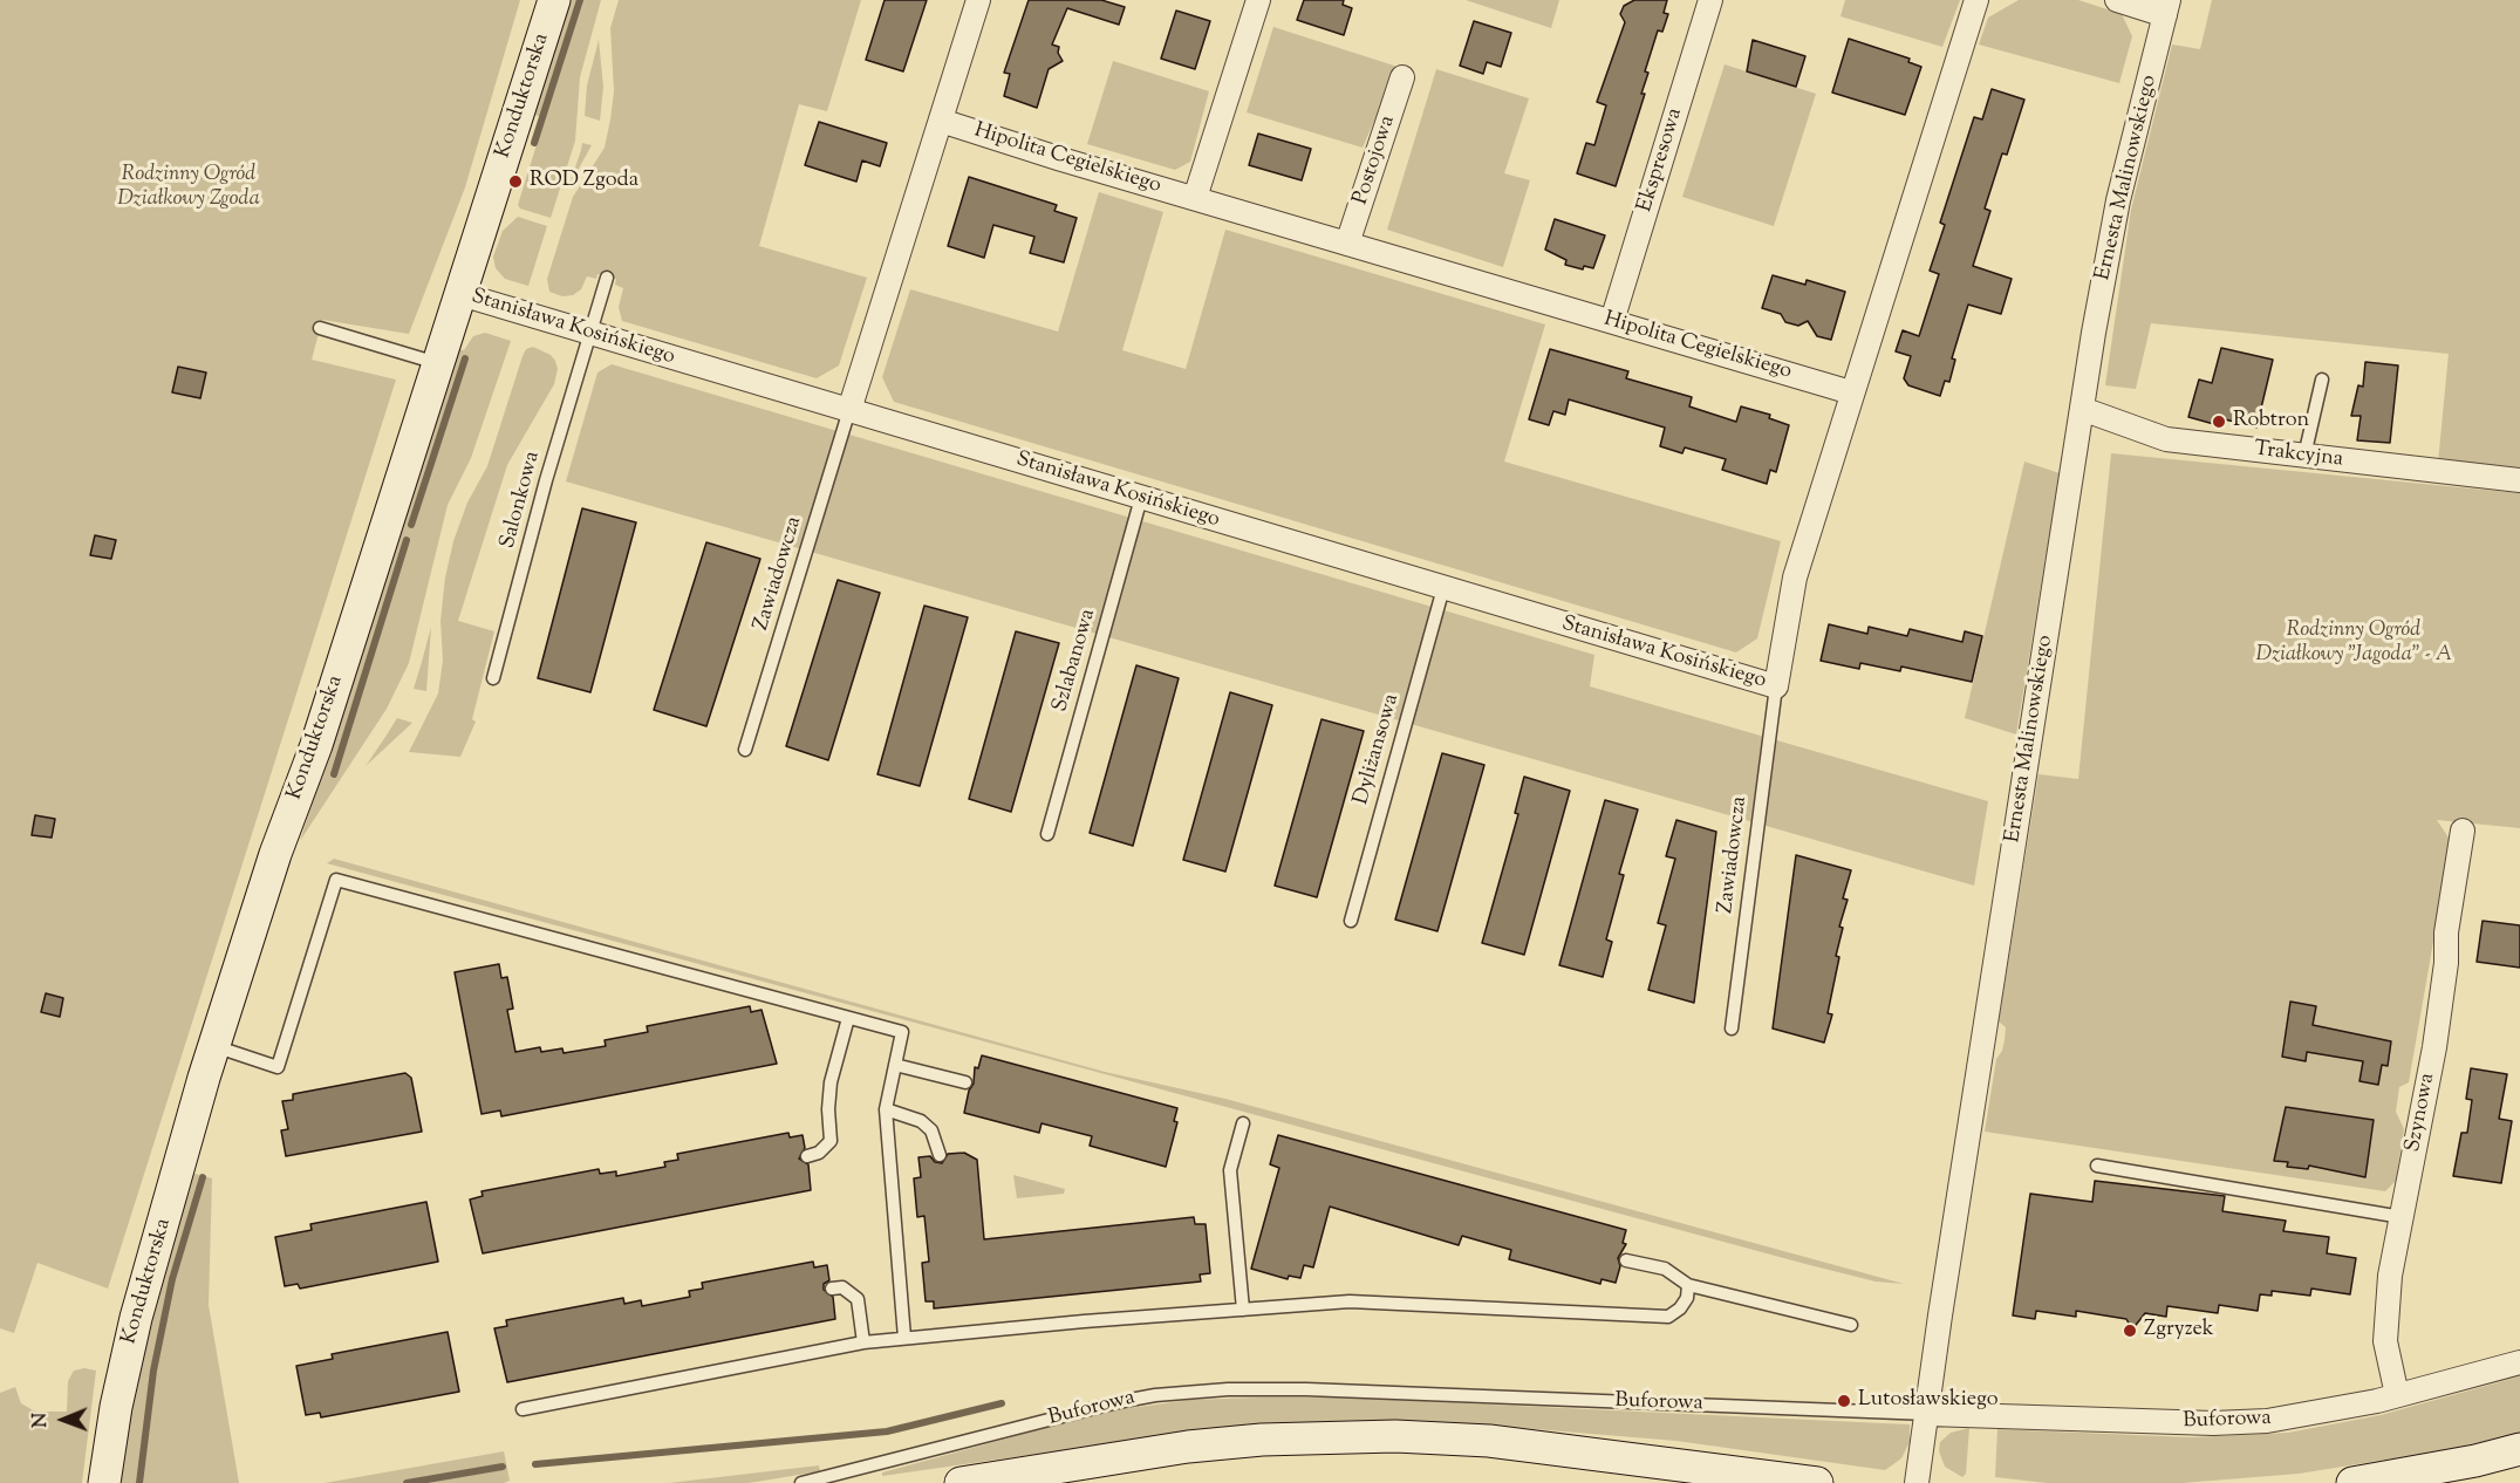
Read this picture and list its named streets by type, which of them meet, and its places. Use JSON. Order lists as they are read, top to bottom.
{
  "streets": {
    "street": [
      "Konduktorska",
      "Hipolita Cegielskiego",
      "Postojowa",
      "Ekspresowa",
      "Ernesta Malinowskiego",
      "Stanisława Kosińskiego",
      "Trakcyjna",
      "Szynowa",
      "Buforowa"
    ],
    "lane": [
      "Salonkowa",
      "Zawiadowcza",
      "Szlabanowa",
      "Dyliżansowa"
    ]
  },
  "crossings": [
    ["Konduktorska", "Stanisława Kosińskiego"],
    ["Hipolita Cegielskiego", "Postojowa"],
    ["Hipolita Cegielskiego", "Ekspresowa"],
    ["Ernesta Malinowskiego", "Trakcyjna"],
    ["Ernesta Malinowskiego", "Buforowa"],
    ["Stanisława Kosińskiego", "Salonkowa"],
    ["Stanisława Kosińskiego", "Zawiadowcza"],
    ["Stanisława Kosińskiego", "Szlabanowa"],
    ["Stanisława Kosińskiego", "Dyliżansowa"],
    ["Szynowa", "Buforowa"]
  ],
  "parks": ["Rodzinny Ogród Działkowy Zgoda", "Rodzinny Ogród Działkowy \"Jagoda\" - A"],
  "places": [
    "ROD Zgoda",
    "Robtron",
    "Zgryzek",
    "Lutosławskiego"
  ],
  "north": "left"
}
